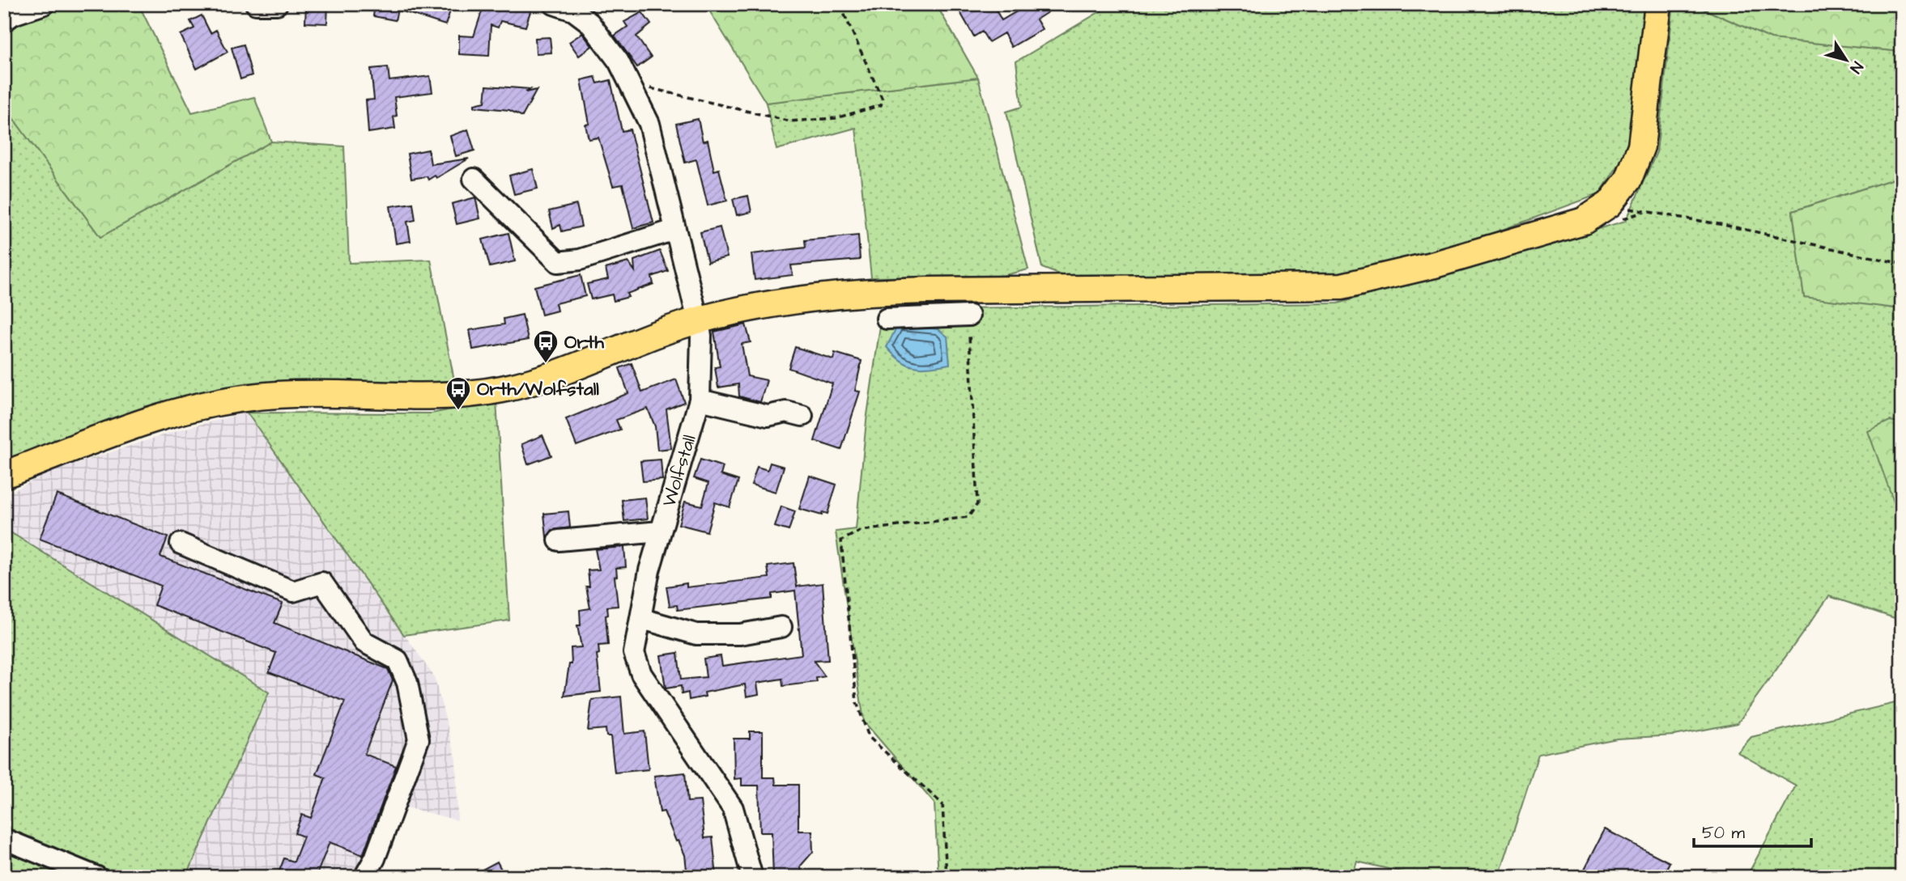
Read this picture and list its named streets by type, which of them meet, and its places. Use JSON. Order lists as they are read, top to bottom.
{
  "streets": {
    "street": ["Wolfstall"]
  },
  "places": {
    "bus stop": ["Orth", "Orth/Wolfstall"]
  },
  "scale_bar": "50 m",
  "north": "bottom right"
}
